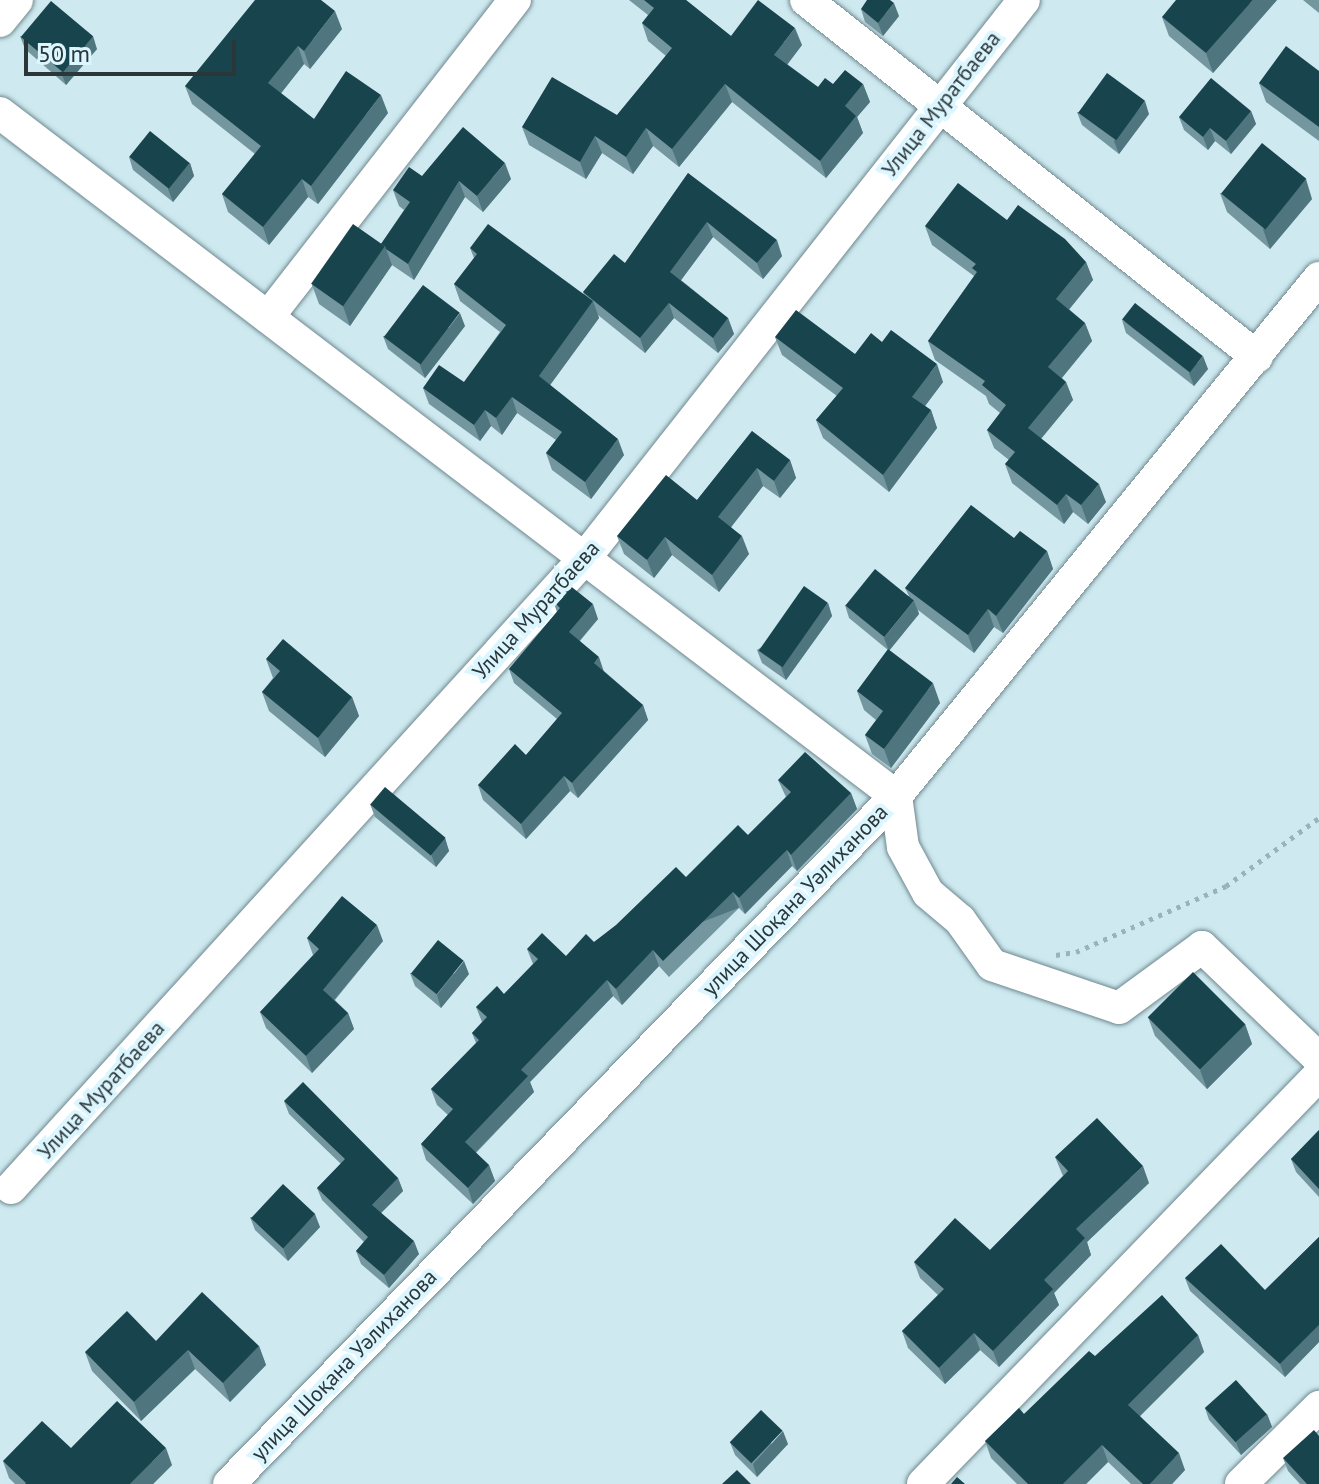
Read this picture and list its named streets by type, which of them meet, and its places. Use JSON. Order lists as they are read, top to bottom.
{
  "streets": {
    "street": ["Улица Муратбаева", "улица Шоқана Уәлиханова"]
  },
  "scale_bar": "50 m"
}
